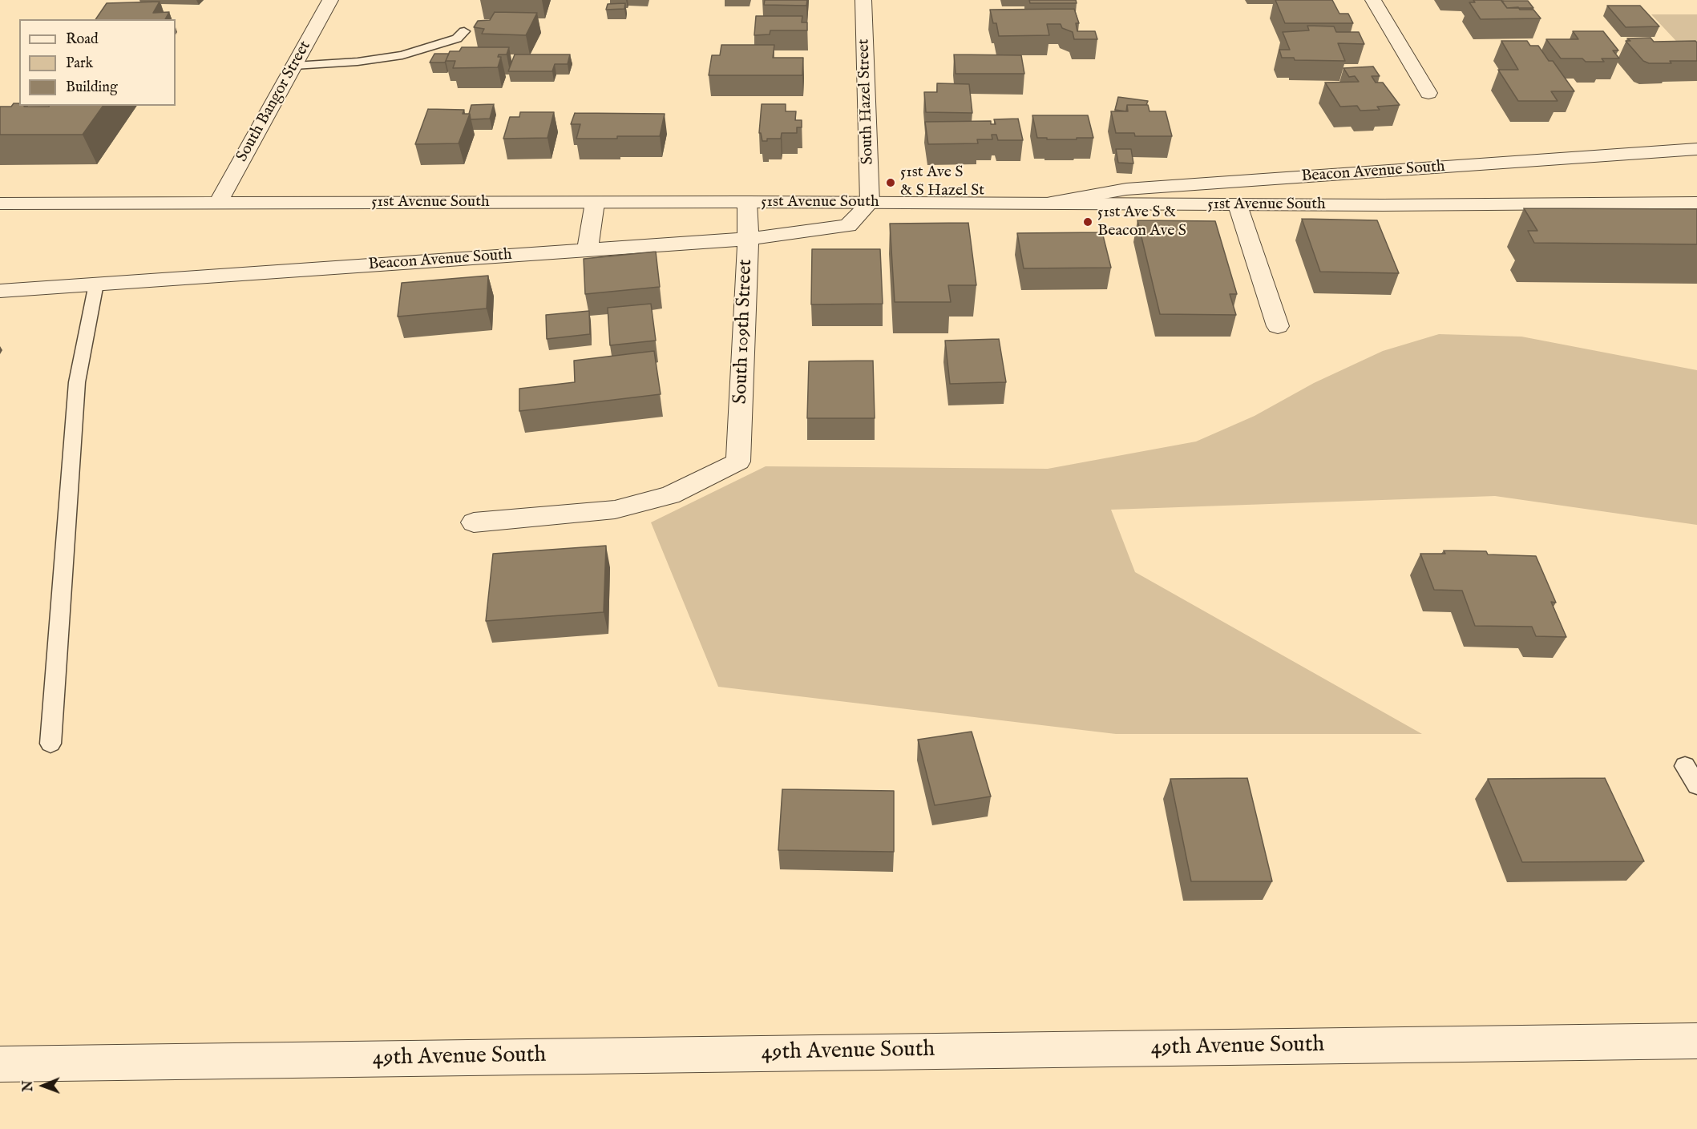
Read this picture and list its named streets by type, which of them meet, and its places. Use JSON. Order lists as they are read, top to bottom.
{
  "streets": {
    "street": [
      "South Bangor Street",
      "South Hazel Street",
      "Beacon Avenue South",
      "51st Avenue South",
      "South 109th Street",
      "49th Avenue South"
    ]
  },
  "crossings": [
    ["South Bangor Street", "51st Avenue South"],
    ["South Hazel Street", "Beacon Avenue South"],
    ["South Hazel Street", "51st Avenue South"],
    ["Beacon Avenue South", "51st Avenue South"],
    ["Beacon Avenue South", "South 109th Street"],
    ["51st Avenue South", "South 109th Street"]
  ],
  "places": ["51st Ave S & S Hazel St", "51st Ave S & Beacon Ave S"],
  "legend": ["Road", "Park", "Building"],
  "north": "left"
}
